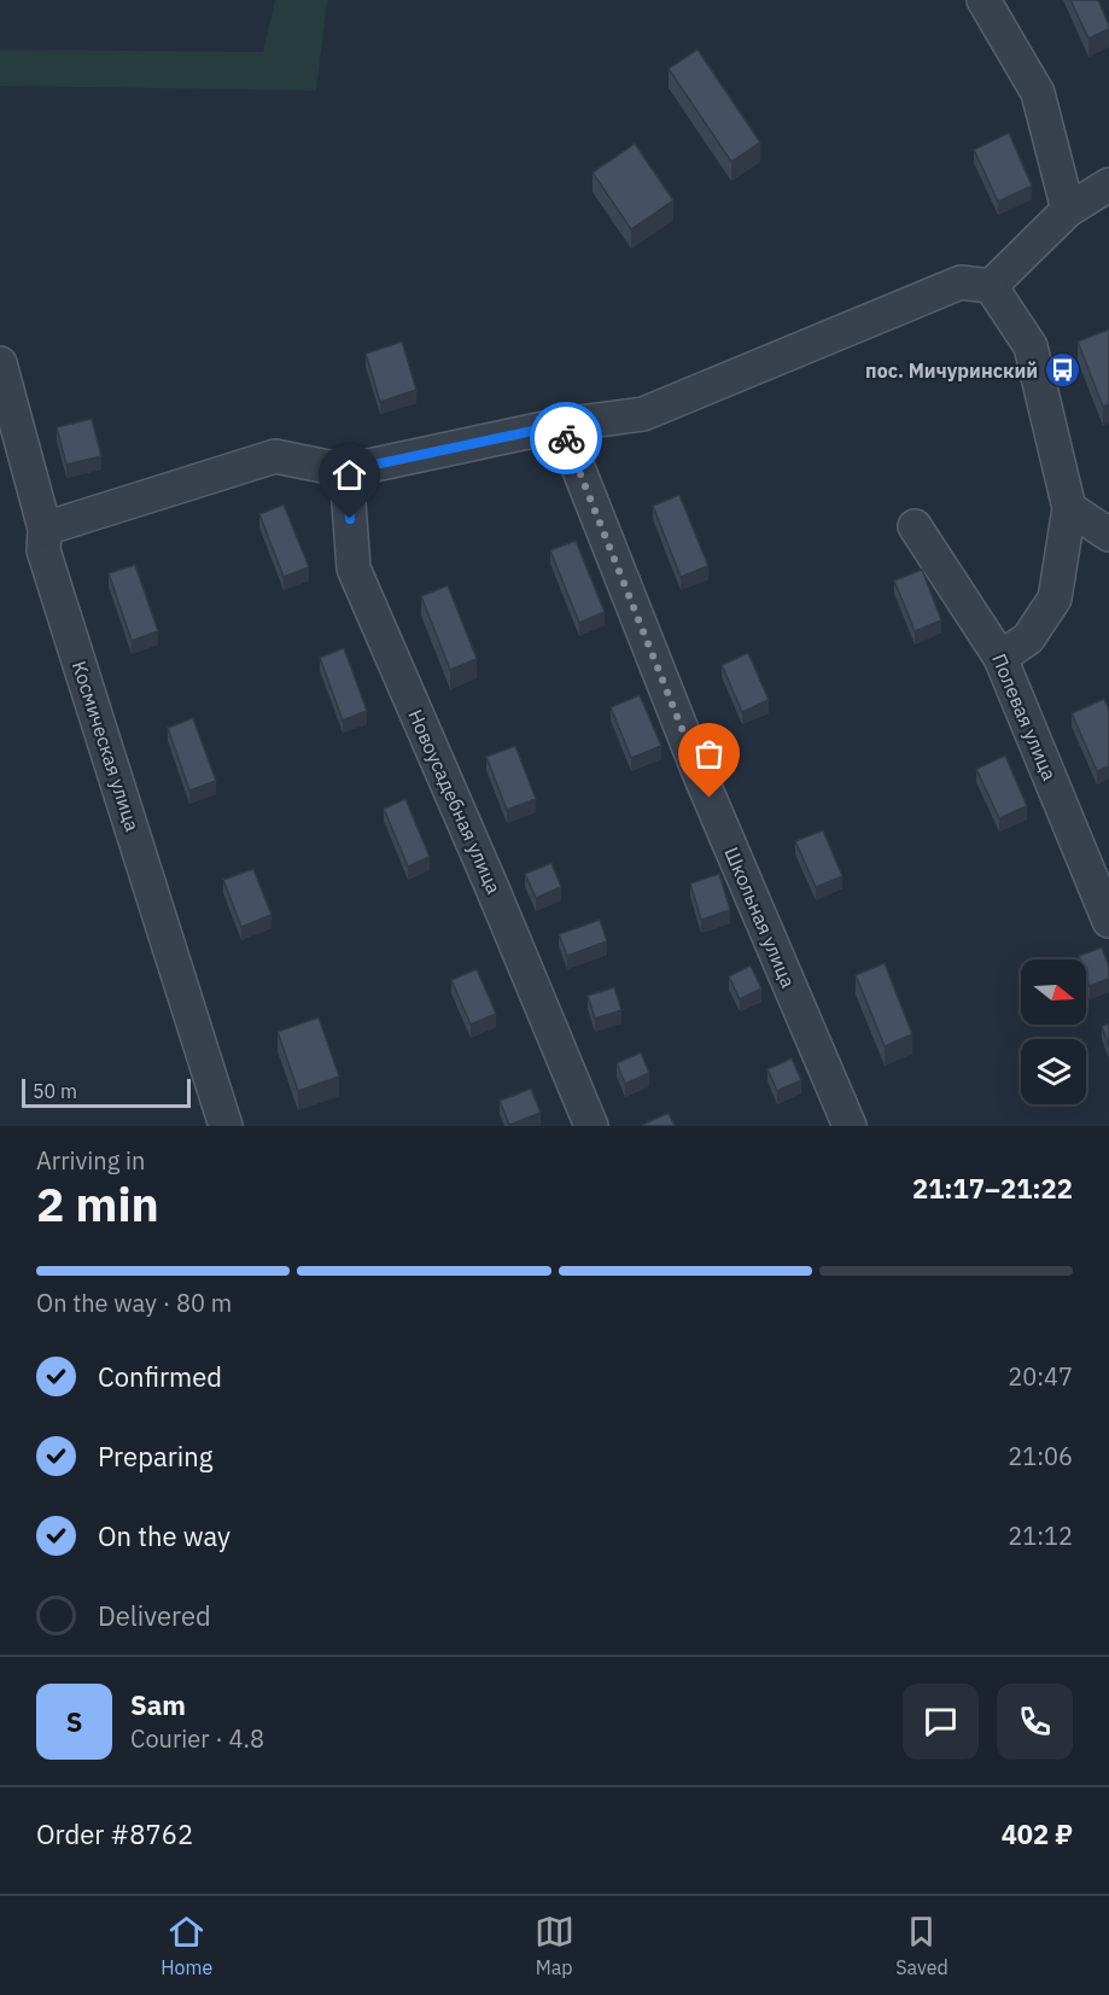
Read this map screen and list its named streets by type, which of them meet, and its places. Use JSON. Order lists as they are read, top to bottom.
{
  "streets": {
    "street": [
      "Полевая улица",
      "Космическая улица",
      "Новоусадебная улица",
      "Школьная улица"
    ]
  },
  "places": {
    "bus stop": ["пос. Мичуринский"]
  },
  "scale_bar": "50 m",
  "north": "right",
  "page": {
    "scale": "50 m",
    "heading": ["2 min", "Arriving in", "21:17–21:22"],
    "panel": [
      "Sam",
      "Courier · 4.8",
      "Order #8762",
      "402 ₽"
    ],
    "bar": "On the way · 80 m",
    "list": [
      ["Confirmed", "20:47"],
      ["Preparing", "21:06"],
      ["On the way", "21:12"],
      "Delivered"
    ],
    "round": "S",
    "tabs": ["Home", "Map", "Saved"]
  }
}
